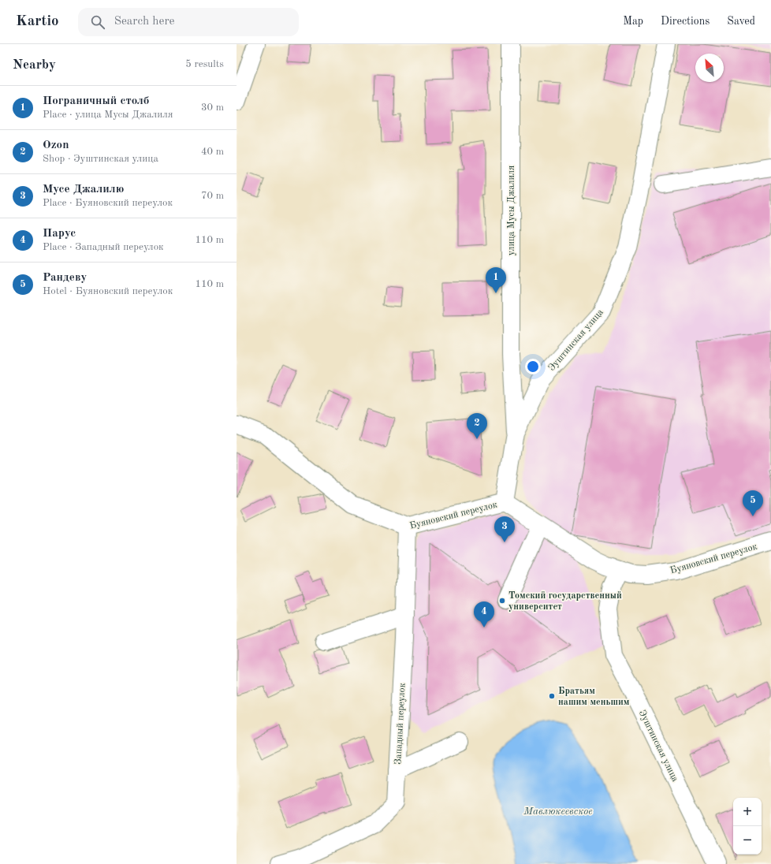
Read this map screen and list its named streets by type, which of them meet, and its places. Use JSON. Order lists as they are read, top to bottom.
{
  "streets": {
    "street": [
      "улица Мусы Джалиля",
      "Эуштинская улица",
      "Буяновский переулок",
      "Западный переулок"
    ]
  },
  "crossings": [
    ["улица Мусы Джалиля", "Эуштинская улица"],
    ["Эуштинская улица", "Буяновский переулок"],
    ["Буяновский переулок", "Западный переулок"]
  ],
  "water": ["Мавлюкеевское"],
  "places": ["Томский государственный университет", "Братьям нашим меньшим"],
  "north": "top left",
  "page": {
    "header": "Kartio",
    "search": "Search here",
    "nav": ["Map", "Directions", "Saved"],
    "heading": ["Nearby", "5 results"],
    "list": [
      {
        "mark": "1",
        "name": "Пограничный столб",
        "note": "Place · улица Мусы Джалиля",
        "value": "30 m"
      },
      {
        "mark": "2",
        "name": "Ozon",
        "note": "Shop · Эуштинская улица",
        "value": "40 m"
      },
      {
        "mark": "3",
        "name": "Мусе Джалилю",
        "note": "Place · Буяновский переулок",
        "value": "70 m"
      },
      {
        "mark": "4",
        "name": "Парус",
        "note": "Place · Западный переулок",
        "value": "110 m"
      },
      {
        "mark": "5",
        "name": "Рандеву",
        "note": "Hotel · Буяновский переулок",
        "value": "110 m"
      }
    ],
    "pins": [
      "1",
      "2",
      "5",
      "3",
      "4"
    ],
    "map_buttons": ["+", "−"]
  }
}
